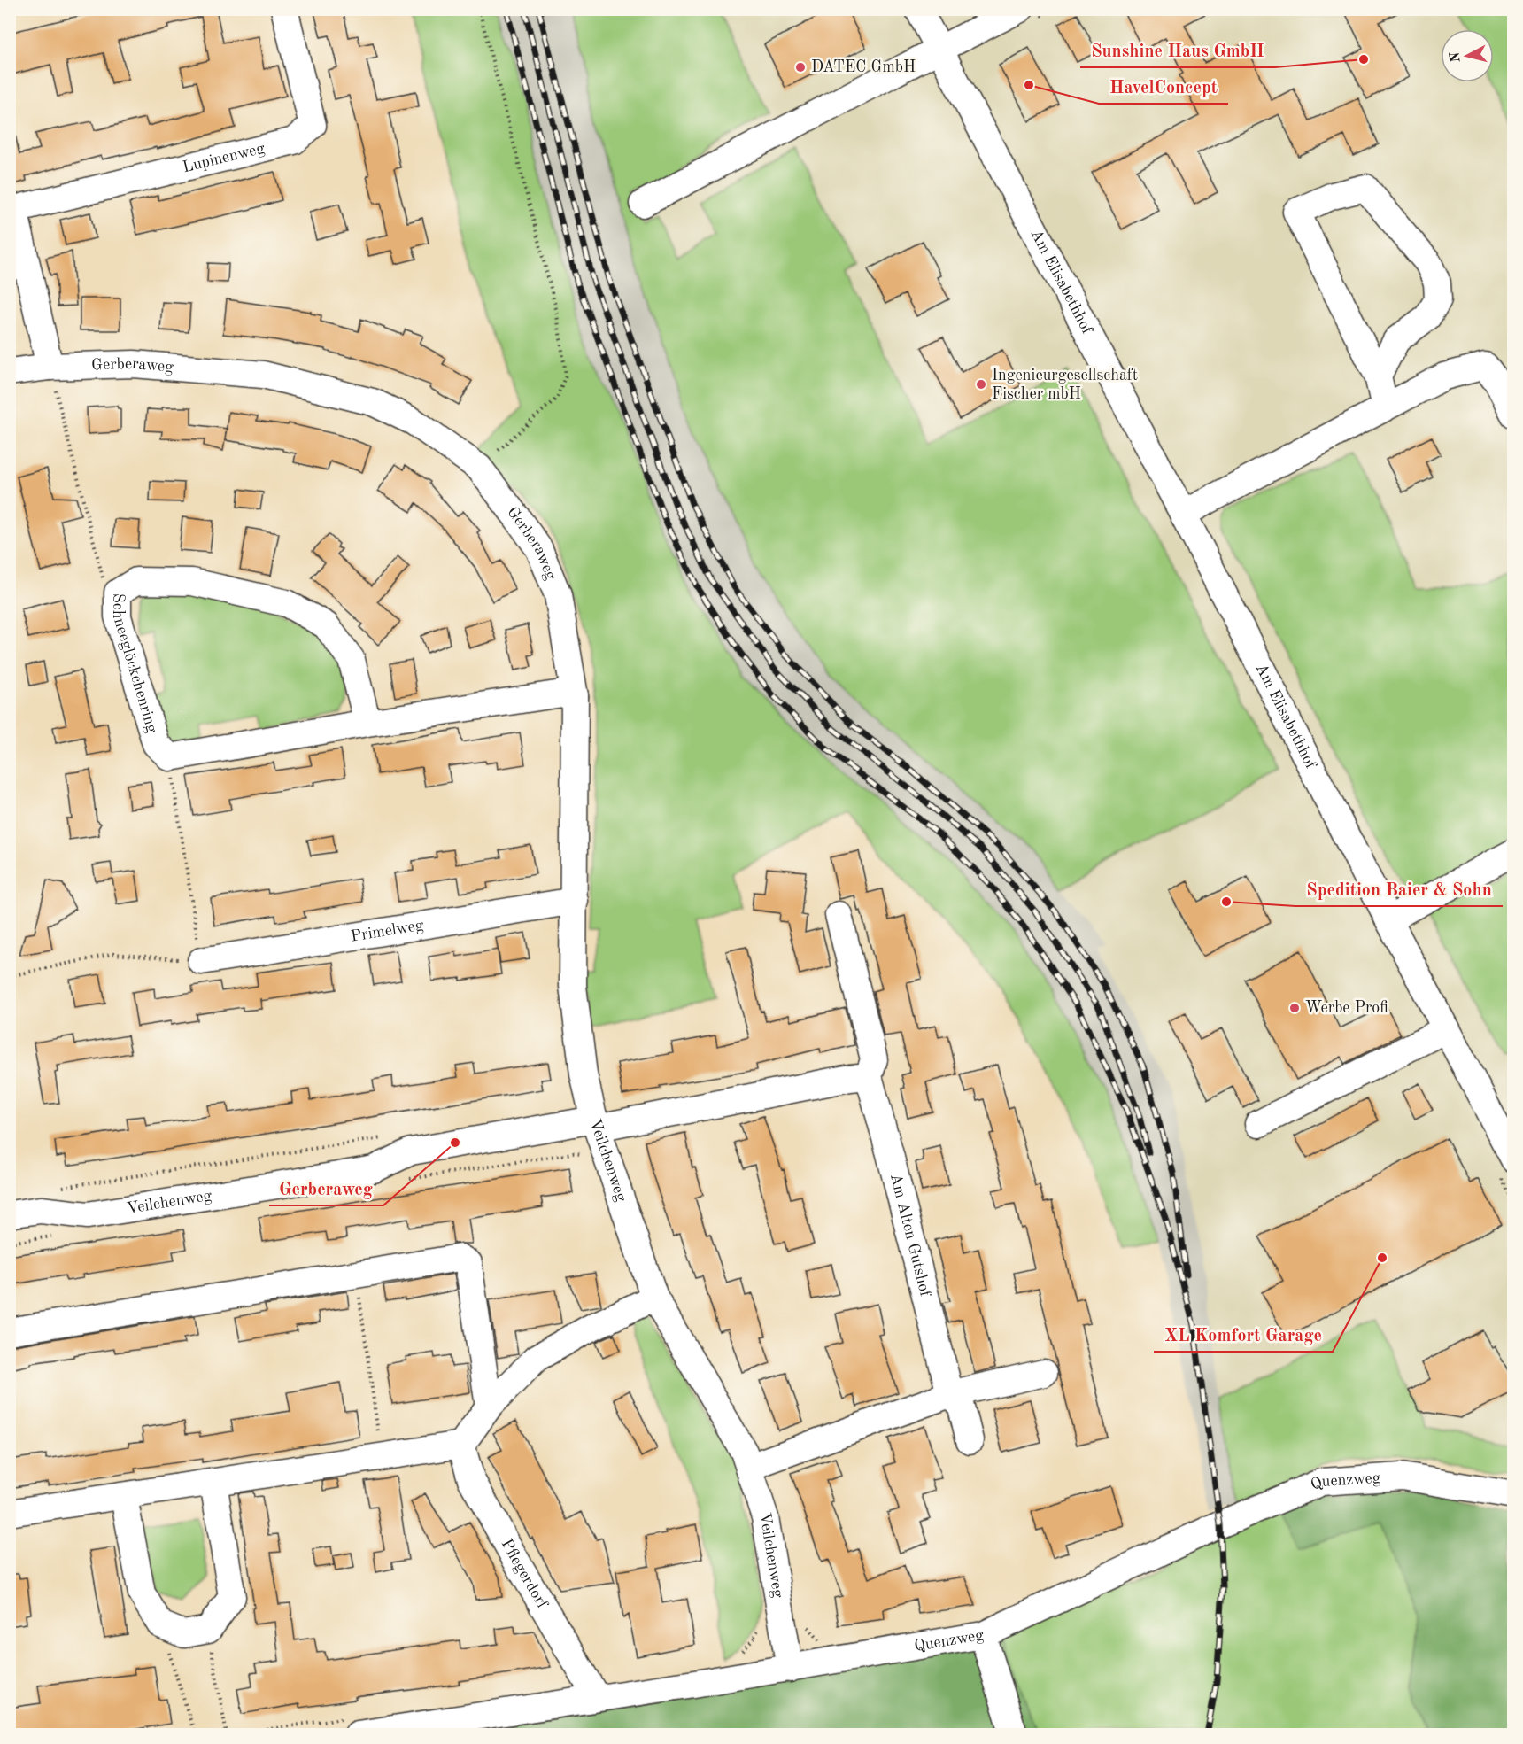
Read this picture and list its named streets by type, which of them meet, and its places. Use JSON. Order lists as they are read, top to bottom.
{
  "streets": {
    "street": [
      "Lupinenweg",
      "Am Elisabethhof",
      "Gerberaweg",
      "Schneeglöckchenring",
      "Primelweg",
      "Veilchenweg",
      "Am Alten Gutshof",
      "Quenzweg",
      "Pflegerdorf"
    ]
  },
  "crossings": [
    ["Lupinenweg", "Gerberaweg"],
    ["Gerberaweg", "Primelweg"],
    ["Gerberaweg", "Veilchenweg"],
    ["Veilchenweg", "Quenzweg"],
    ["Quenzweg", "Pflegerdorf"]
  ],
  "places": [
    "Sunshine Haus GmbH",
    "DATEC GmbH",
    "HavelConcept",
    "Ingenieurgesellschaft Fischer mbH",
    "Spedition Baier & Sohn",
    "Werbe Profi",
    "Gerberaweg",
    "XL Komfort Garage"
  ],
  "north": "left"
}
